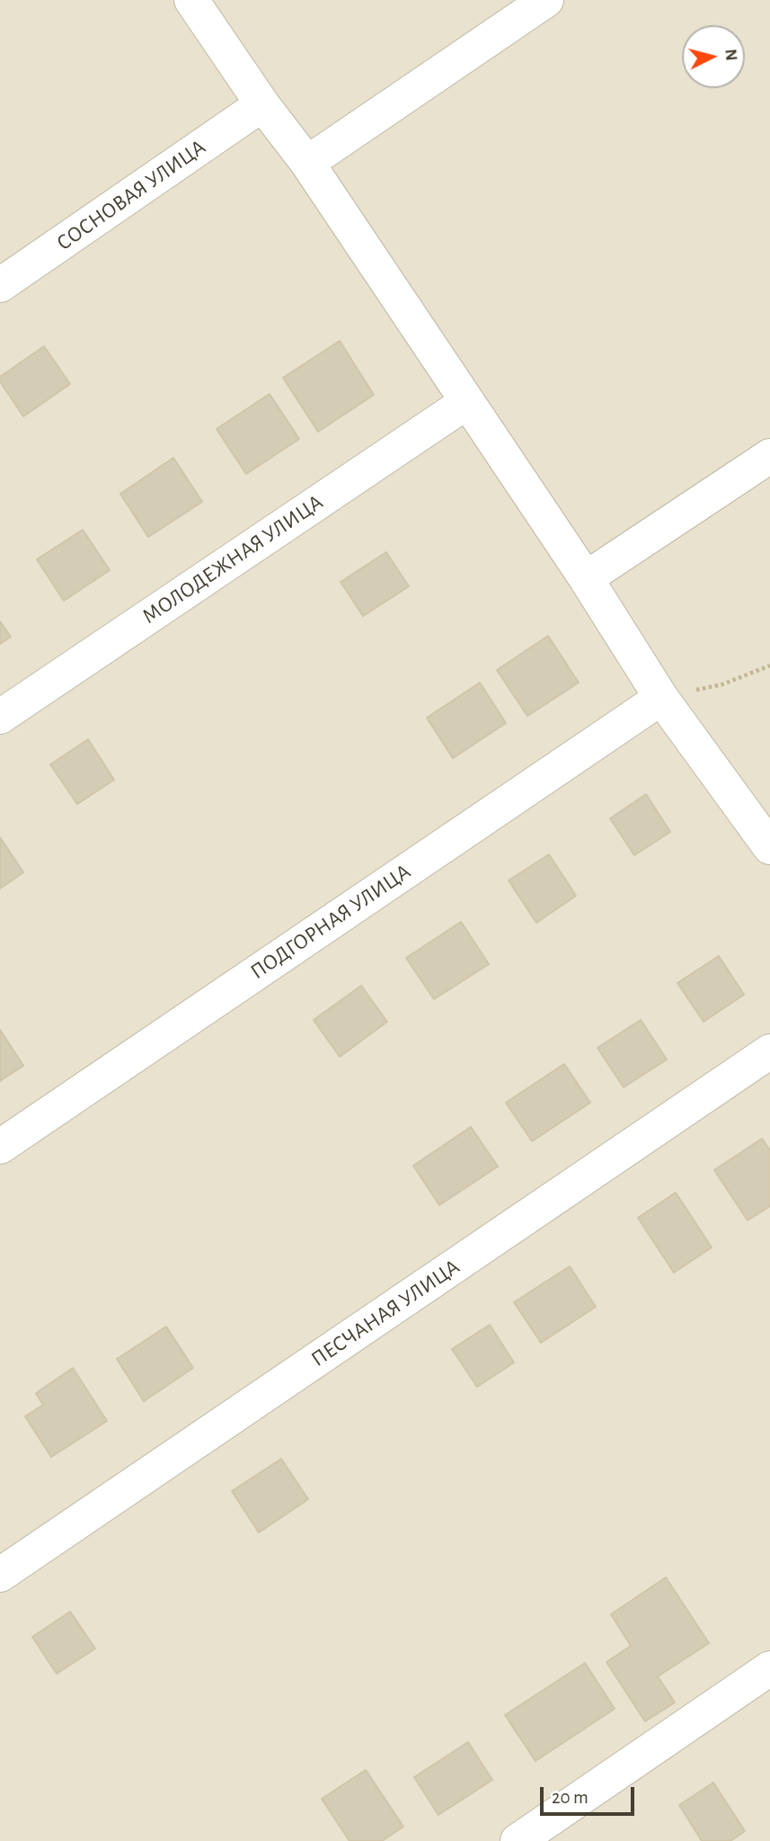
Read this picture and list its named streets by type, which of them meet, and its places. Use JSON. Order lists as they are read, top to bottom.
{
  "streets": {
    "street": [
      "СОСНОВАЯ УЛИЦА",
      "МОЛОДЕЖНАЯ УЛИЦА",
      "ПОДГОРНАЯ УЛИЦА",
      "ПЕСЧАНАЯ УЛИЦА"
    ]
  },
  "scale_bar": "20 m",
  "north": "right"
}
